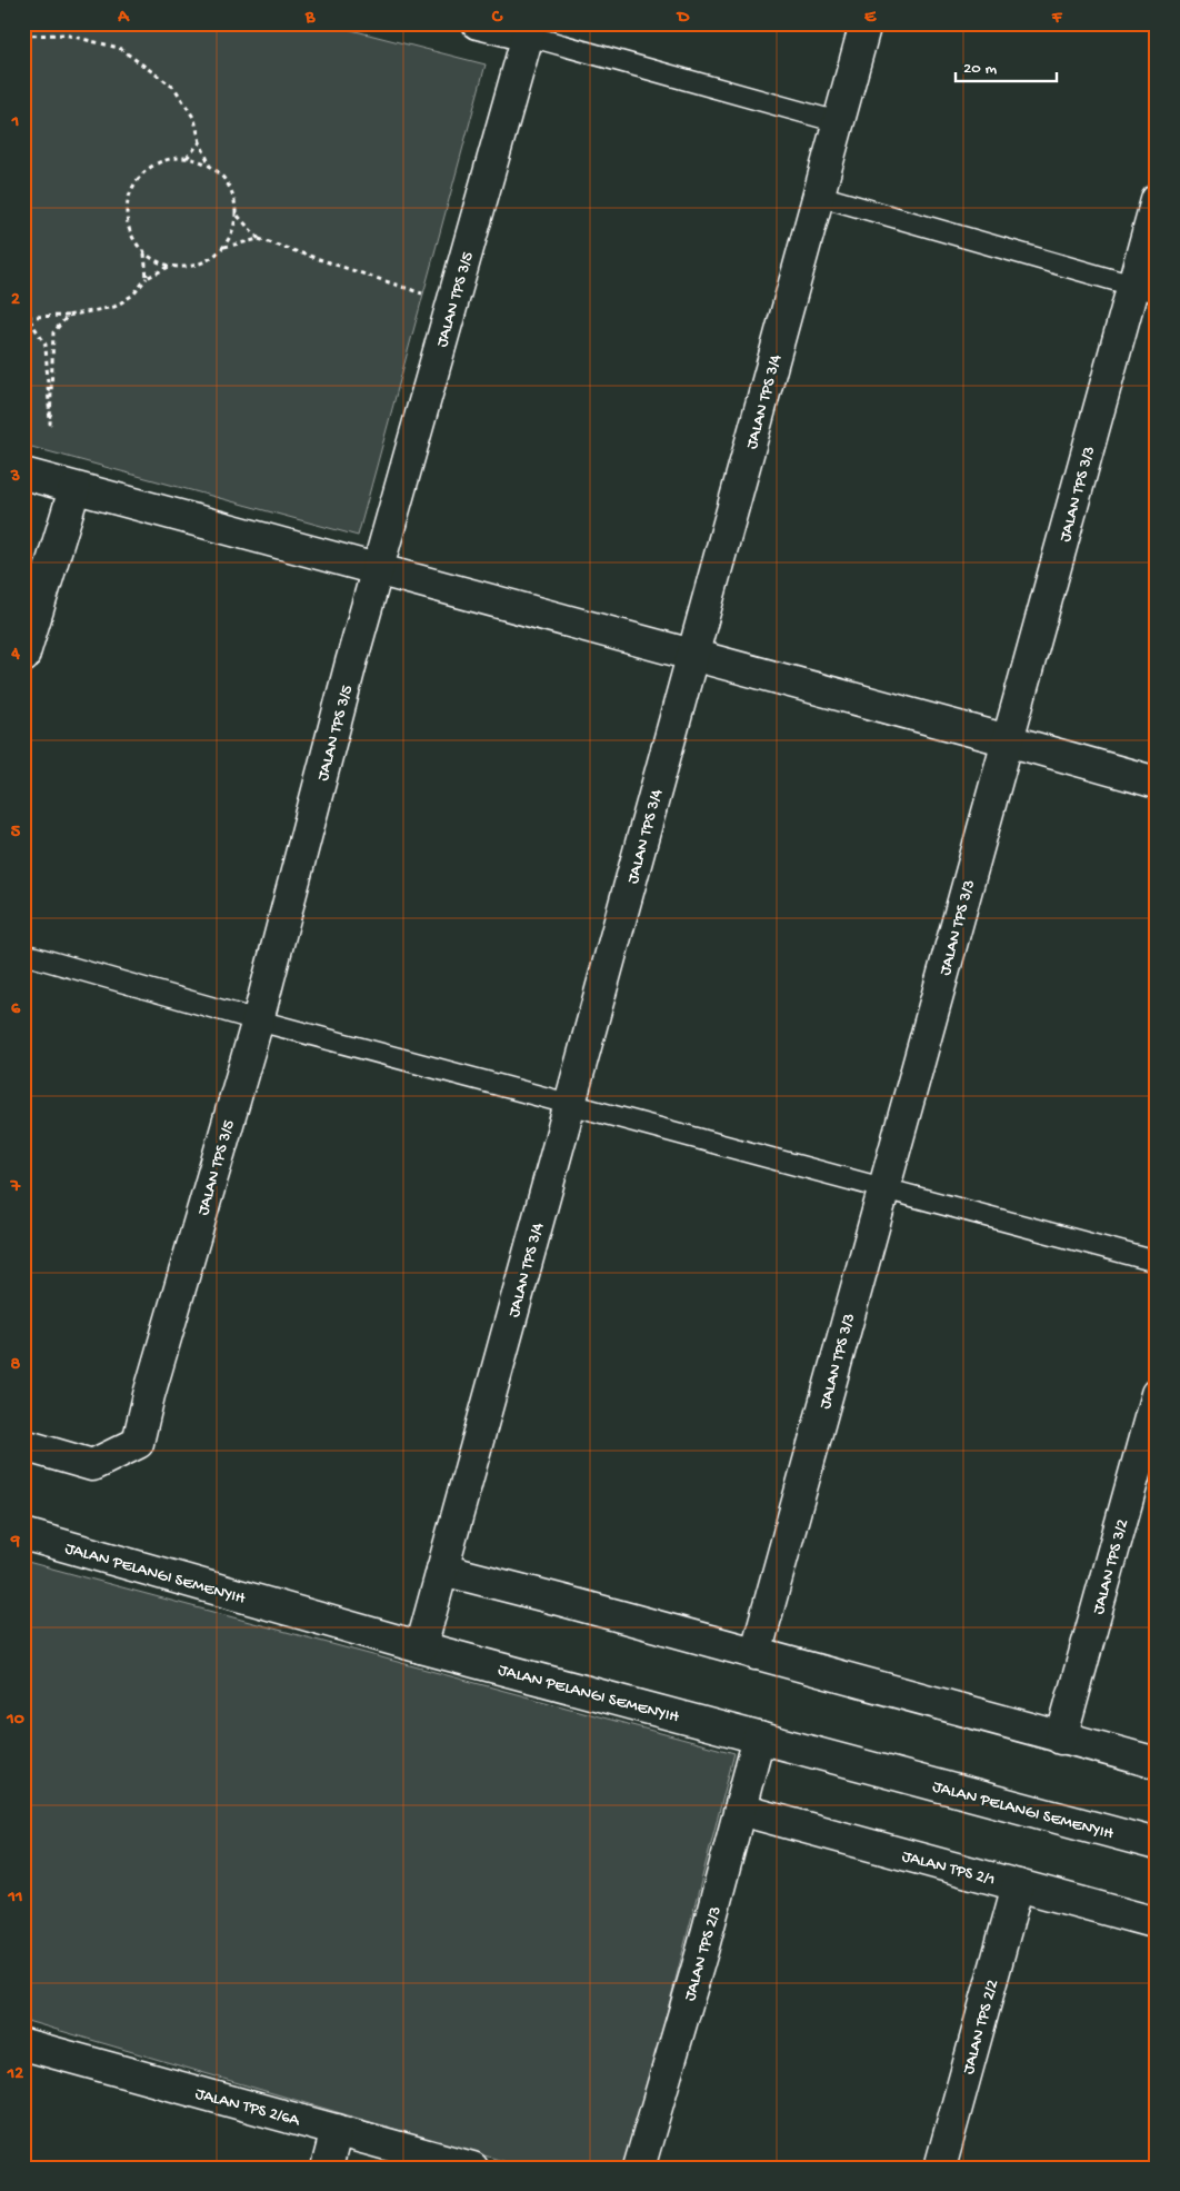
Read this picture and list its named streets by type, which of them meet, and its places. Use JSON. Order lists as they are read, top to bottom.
{
  "streets": {
    "street": [
      "JALAN TPS 3/5",
      "JALAN TPS 3/4",
      "JALAN TPS 3/3",
      "JALAN TPS 3/2",
      "JALAN PELANGI SEMENYIH",
      "JALAN TPS 2/1",
      "JALAN TPS 2/3",
      "JALAN TPS 2/2",
      "JALAN TPS 2/6A"
    ]
  },
  "crossings": [
    ["JALAN TPS 3/4", "JALAN PELANGI SEMENYIH"],
    ["JALAN PELANGI SEMENYIH", "JALAN TPS 2/3"],
    ["JALAN TPS 2/1", "JALAN TPS 2/3"],
    ["JALAN TPS 2/1", "JALAN TPS 2/2"]
  ],
  "scale_bar": "20 m",
  "grid": {
    "columns": [
      "A",
      "B",
      "C",
      "D",
      "E",
      "F"
    ],
    "rows": [
      "1",
      "2",
      "3",
      "4",
      "5",
      "6",
      "7",
      "8",
      "9",
      "10",
      "11",
      "12"
    ]
  }
}
